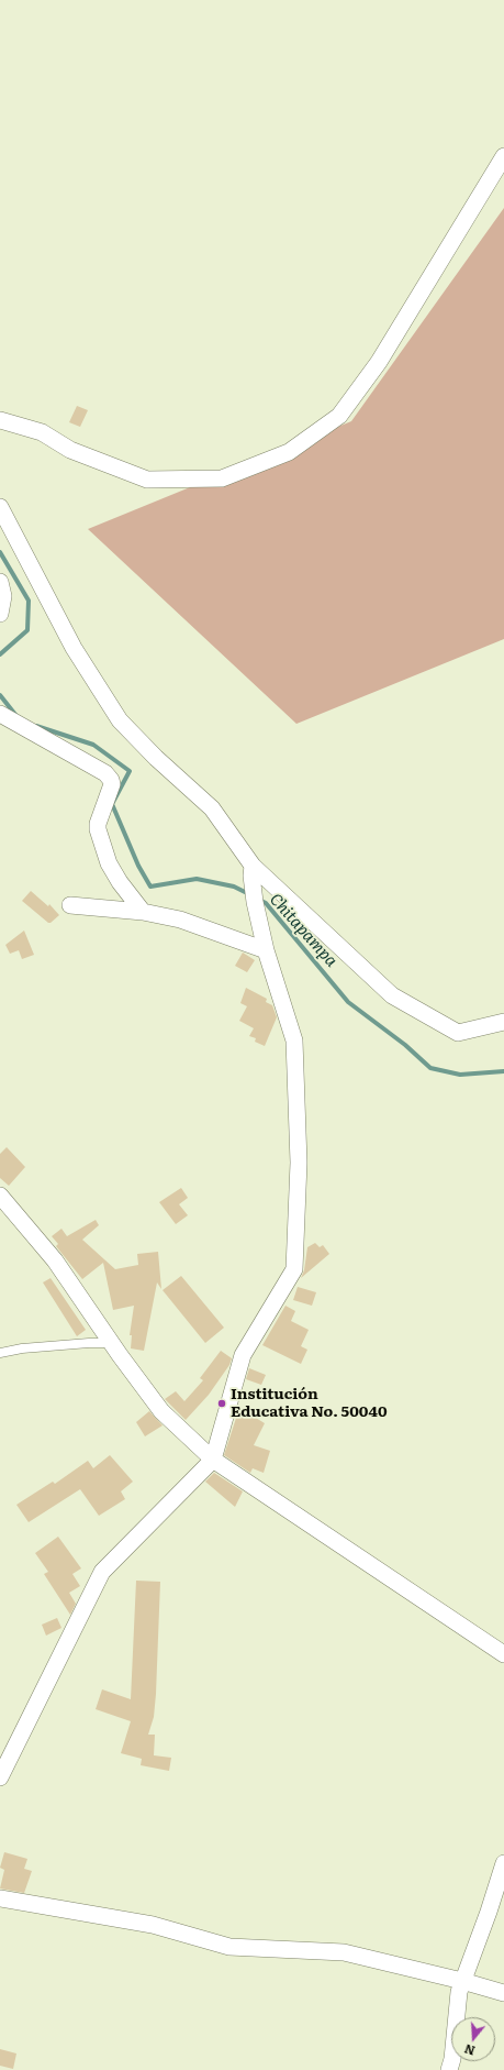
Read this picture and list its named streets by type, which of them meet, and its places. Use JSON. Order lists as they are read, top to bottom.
{
  "water": ["Chitapampa"],
  "places": ["Institución Educativa No. 50040"],
  "north": "bottom"
}
